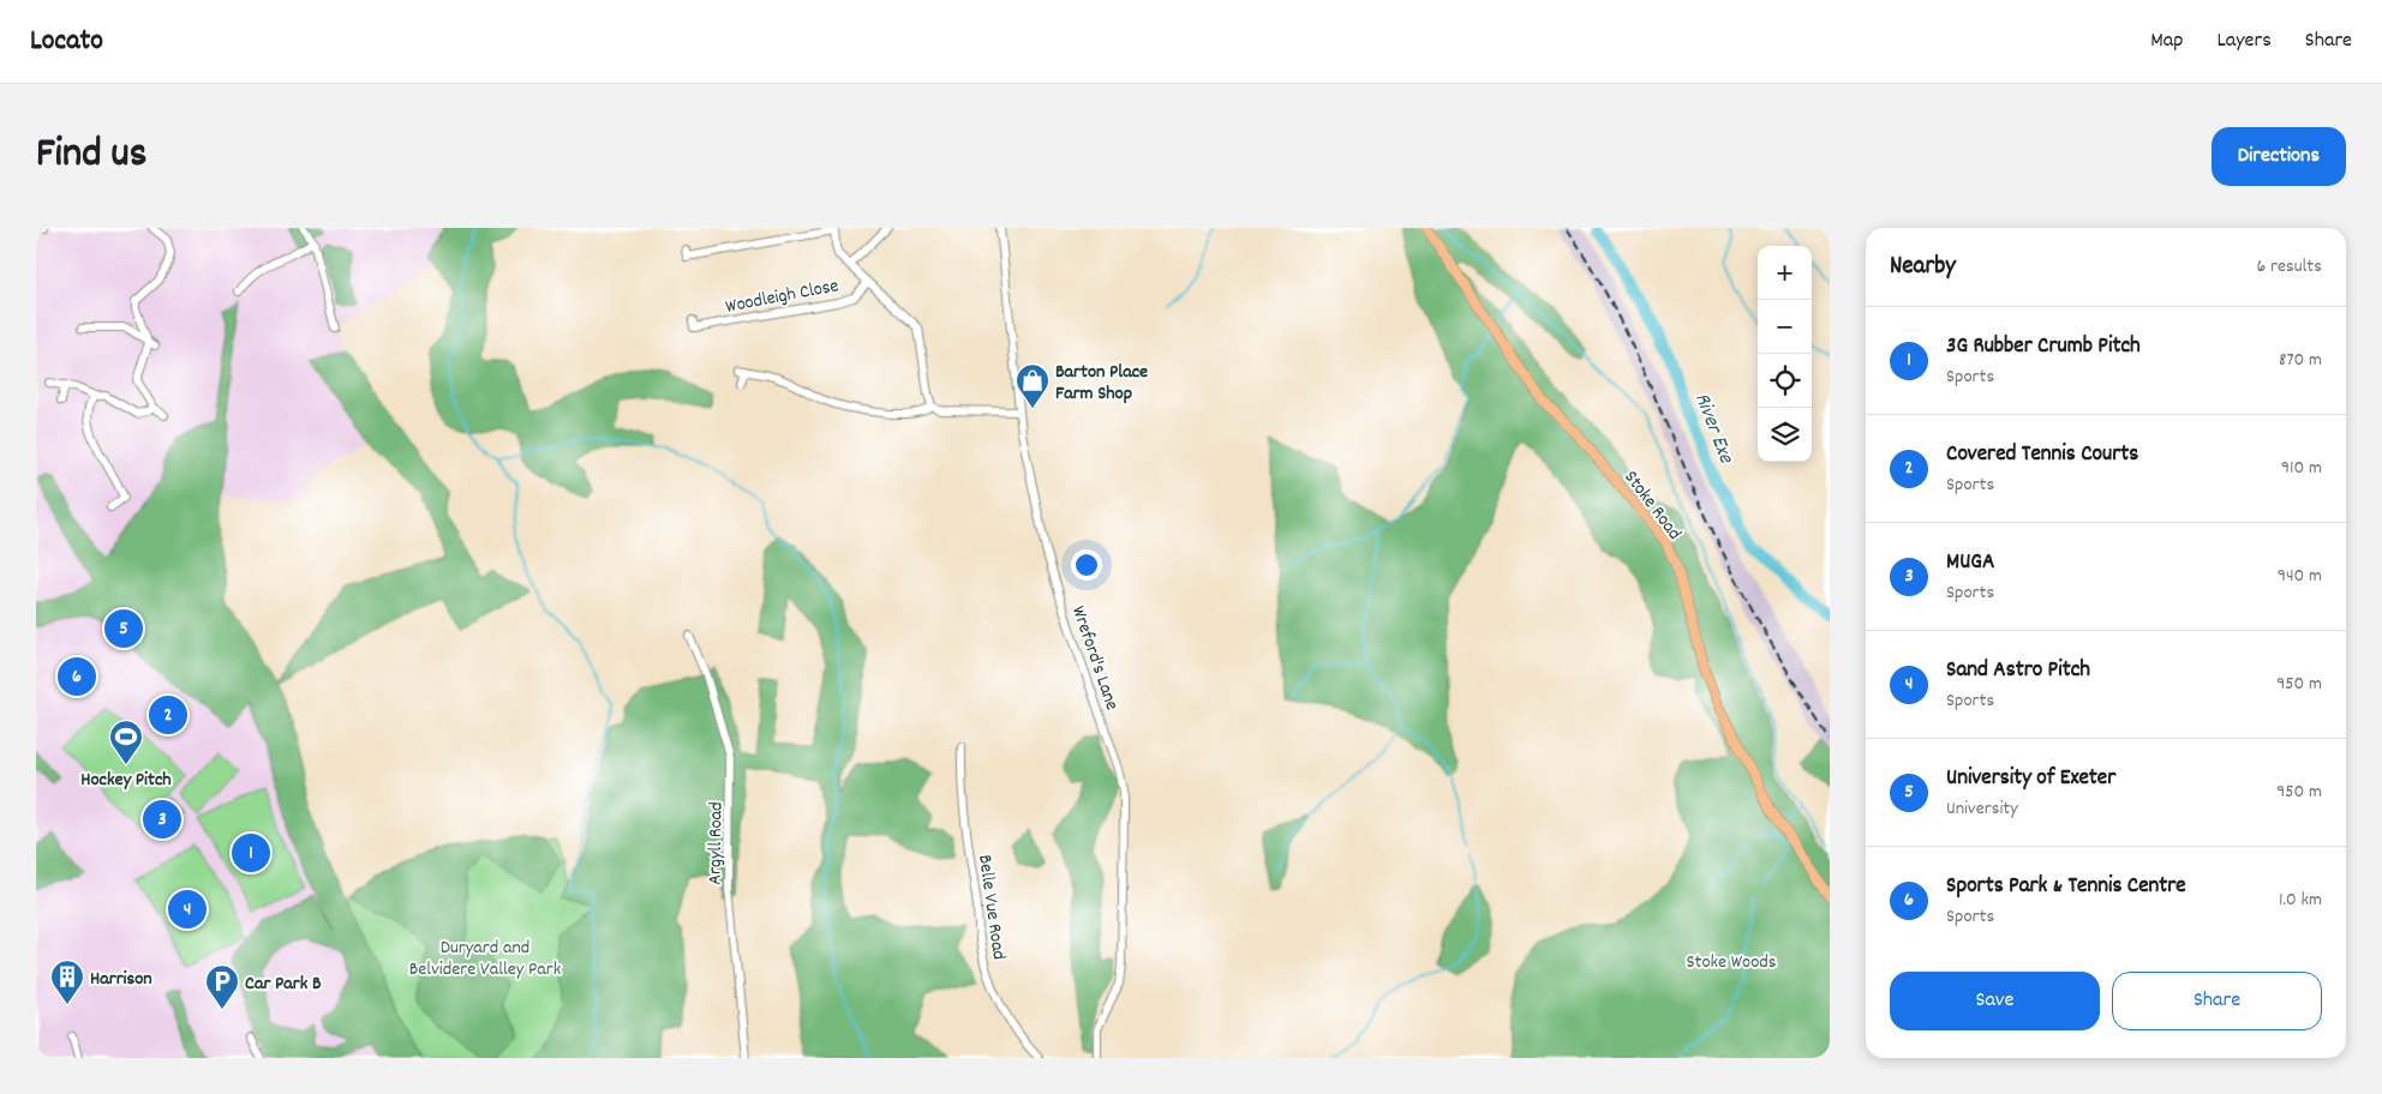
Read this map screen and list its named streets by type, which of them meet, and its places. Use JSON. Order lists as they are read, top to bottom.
{
  "streets": {
    "main road": ["Stoke Road"],
    "street": [
      "Woodleigh Close",
      "Wreford's Lane",
      "Argyll Road",
      "Belle Vue Road"
    ]
  },
  "water": ["River Exe"],
  "parks": ["Duryard and Belvidere Valley Park", "Stoke Woods"],
  "places": {
    "shop": ["Barton Place Farm Shop"],
    "sports": ["Hockey Pitch"],
    "building": ["Harrison"],
    "parking": ["Car Park B"]
  },
  "page": {
    "header": "Locato",
    "nav": ["Map", "Layers", "Share"],
    "title": "Find us",
    "buttons": [
      "Directions",
      ["Save", "Share"]
    ],
    "heading": ["Nearby", "6 results"],
    "map_buttons": ["+", "−"],
    "list": [
      {
        "mark": "1",
        "name": "3G Rubber Crumb Pitch",
        "note": "Sports",
        "value": "870 m"
      },
      {
        "mark": "2",
        "name": "Covered Tennis Courts",
        "note": "Sports",
        "value": "910 m"
      },
      {
        "mark": "3",
        "name": "MUGA",
        "note": "Sports",
        "value": "940 m"
      },
      {
        "mark": "4",
        "name": "Sand Astro Pitch",
        "note": "Sports",
        "value": "950 m"
      },
      {
        "mark": "5",
        "name": "University of Exeter",
        "note": "University",
        "value": "950 m"
      },
      {
        "mark": "6",
        "name": "Sports Park & Tennis Centre",
        "note": "Sports",
        "value": "1.0 km"
      }
    ],
    "pins": [
      "5",
      "6",
      "2",
      "3",
      "1",
      "4"
    ]
  }
}
